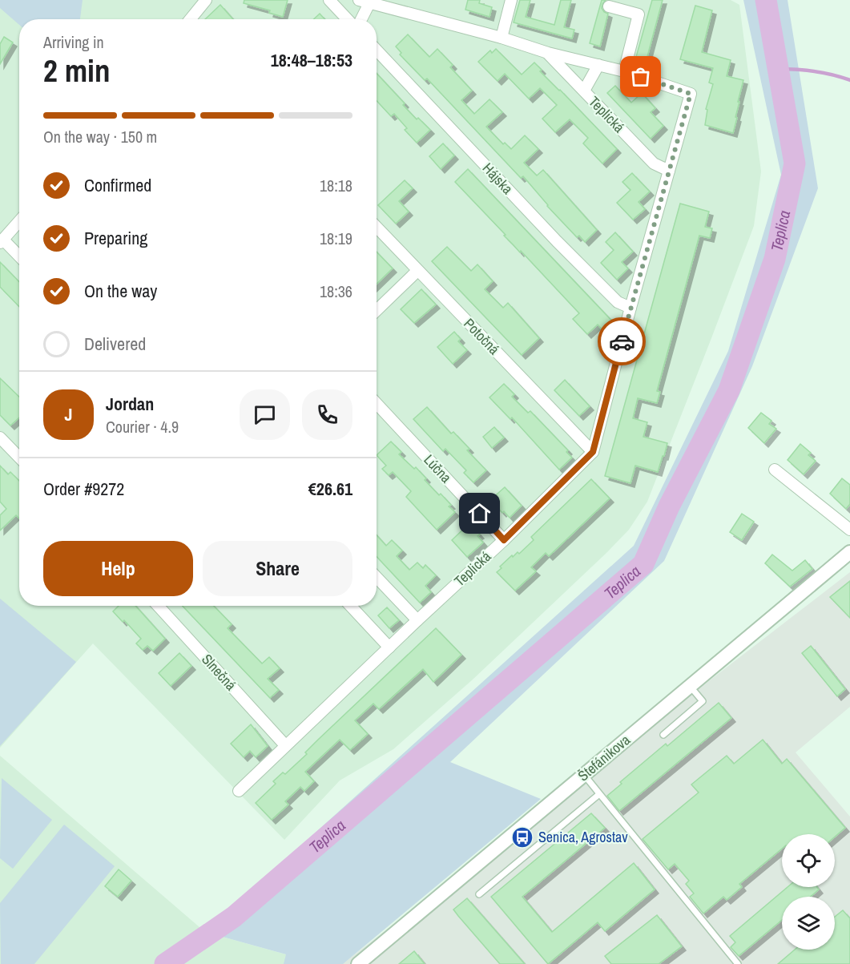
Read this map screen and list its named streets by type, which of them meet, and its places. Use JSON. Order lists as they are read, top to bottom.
{
  "streets": {
    "street": [
      "Teplická",
      "Hájska",
      "Potočná",
      "Lúčna",
      "Slnečná",
      "Štefánikova"
    ]
  },
  "crossings": [
    ["Teplická", "Hájska"],
    ["Teplická", "Potočná"],
    ["Teplická", "Lúčna"],
    ["Teplická", "Slnečná"]
  ],
  "water": ["Teplica"],
  "places": {
    "bus stop": ["Senica, Agrostav"]
  },
  "page": {
    "heading": ["2 min", "Arriving in", "18:48–18:53"],
    "panel": [
      "Jordan",
      "Courier · 4.9",
      "Order #9272",
      "€26.61"
    ],
    "bar": "On the way · 150 m",
    "list": [
      ["Confirmed", "18:18"],
      ["Preparing", "18:19"],
      ["On the way", "18:36"],
      "Delivered"
    ],
    "round": "J",
    "buttons": ["Help", "Share"]
  }
}
